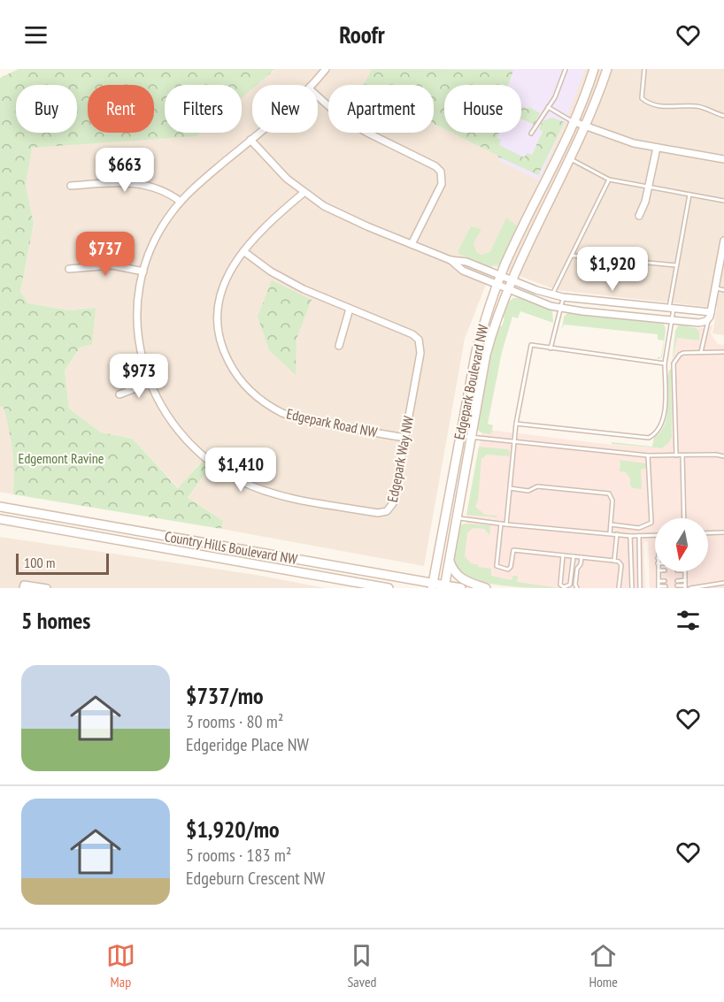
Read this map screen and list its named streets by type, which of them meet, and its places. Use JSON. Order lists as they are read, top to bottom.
{
  "streets": {
    "street": [
      "Edgepark Boulevard NW",
      "Edgepark Road NW",
      "Edgepark Way NW",
      "Country Hills Boulevard NW"
    ]
  },
  "crossings": [
    ["Edgepark Boulevard NW", "Country Hills Boulevard NW"],
    ["Edgepark Road NW", "Edgepark Way NW"]
  ],
  "parks": ["Edgemont Ravine"],
  "scale_bar": "100 m",
  "north": "bottom",
  "page": {
    "header": "Roofr",
    "chip": [
      "Buy",
      "Rent",
      "Filters",
      "New",
      "Apartment",
      "House"
    ],
    "price": [
      "$663",
      "$737",
      "$1,920",
      "$973",
      "$1,410"
    ],
    "scale": "100 m",
    "heading": "5 homes",
    "list": [
      {
        "name": "$737/mo",
        "note": "3 rooms · 80 m² · Edgeridge Place NW"
      },
      {
        "name": "$1,920/mo",
        "note": "5 rooms · 183 m² · Edgeburn Crescent NW"
      }
    ],
    "tabs": ["Map", "Saved", "Home"]
  }
}
